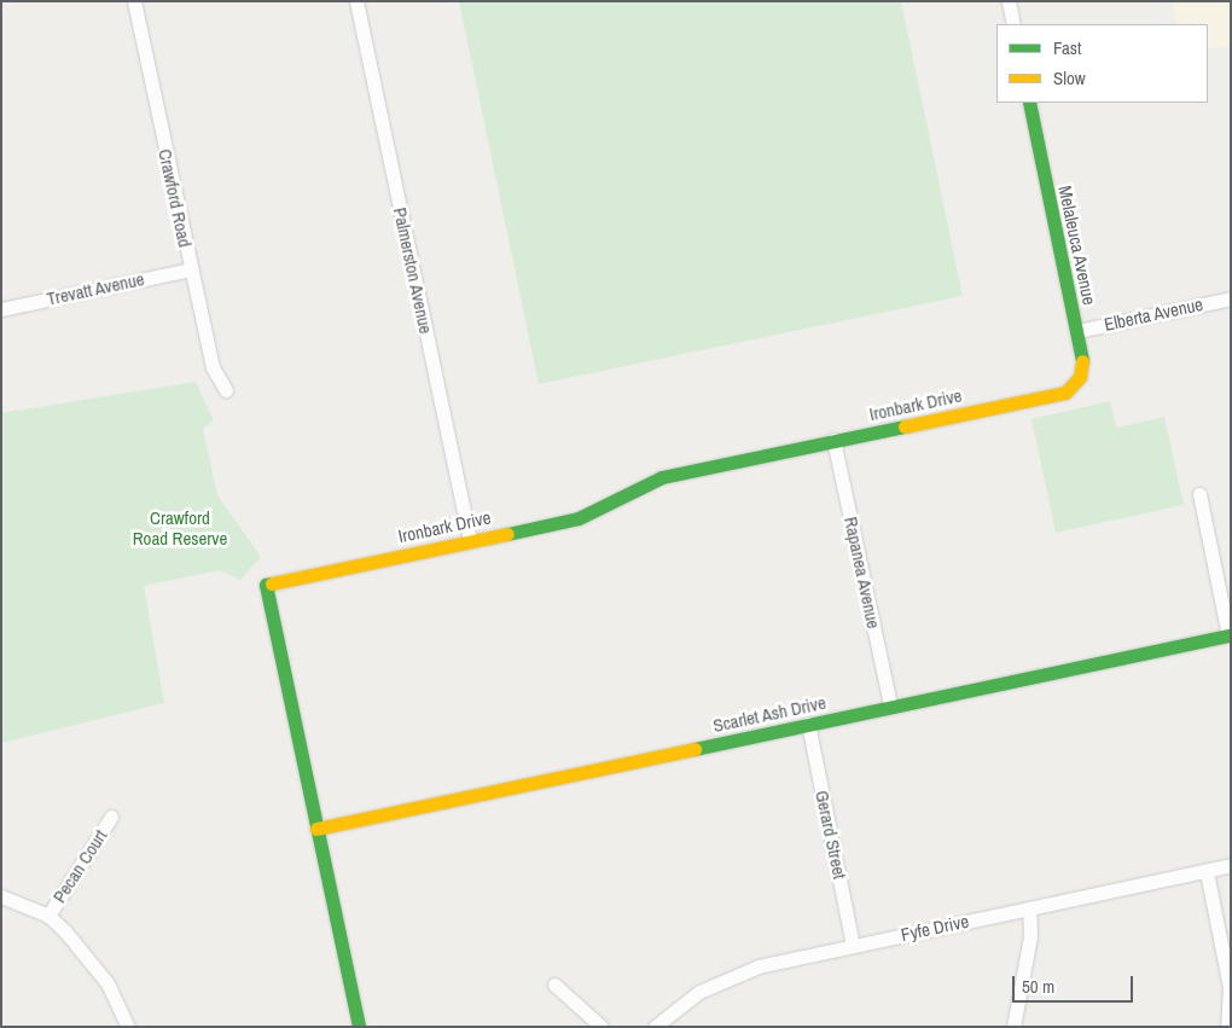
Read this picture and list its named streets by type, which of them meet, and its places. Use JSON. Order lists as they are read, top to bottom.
{
  "streets": {
    "street": [
      "Crawford Road",
      "Melaleuca Avenue",
      "Palmerston Avenue",
      "Trevatt Avenue",
      "Elberta Avenue",
      "Ironbark Drive",
      "Rapanea Avenue",
      "Scarlet Ash Drive",
      "Gerard Street",
      "Pecan Court",
      "Fyfe Drive"
    ]
  },
  "crossings": [
    ["Crawford Road", "Trevatt Avenue"],
    ["Melaleuca Avenue", "Elberta Avenue"],
    ["Melaleuca Avenue", "Ironbark Drive"],
    ["Palmerston Avenue", "Ironbark Drive"],
    ["Ironbark Drive", "Rapanea Avenue"],
    ["Ironbark Drive", "Scarlet Ash Drive"],
    ["Rapanea Avenue", "Scarlet Ash Drive"],
    ["Scarlet Ash Drive", "Gerard Street"],
    ["Gerard Street", "Fyfe Drive"]
  ],
  "parks": ["Crawford Road Reserve"],
  "legend": ["Fast", "Slow"],
  "scale_bar": "50 m"
}
